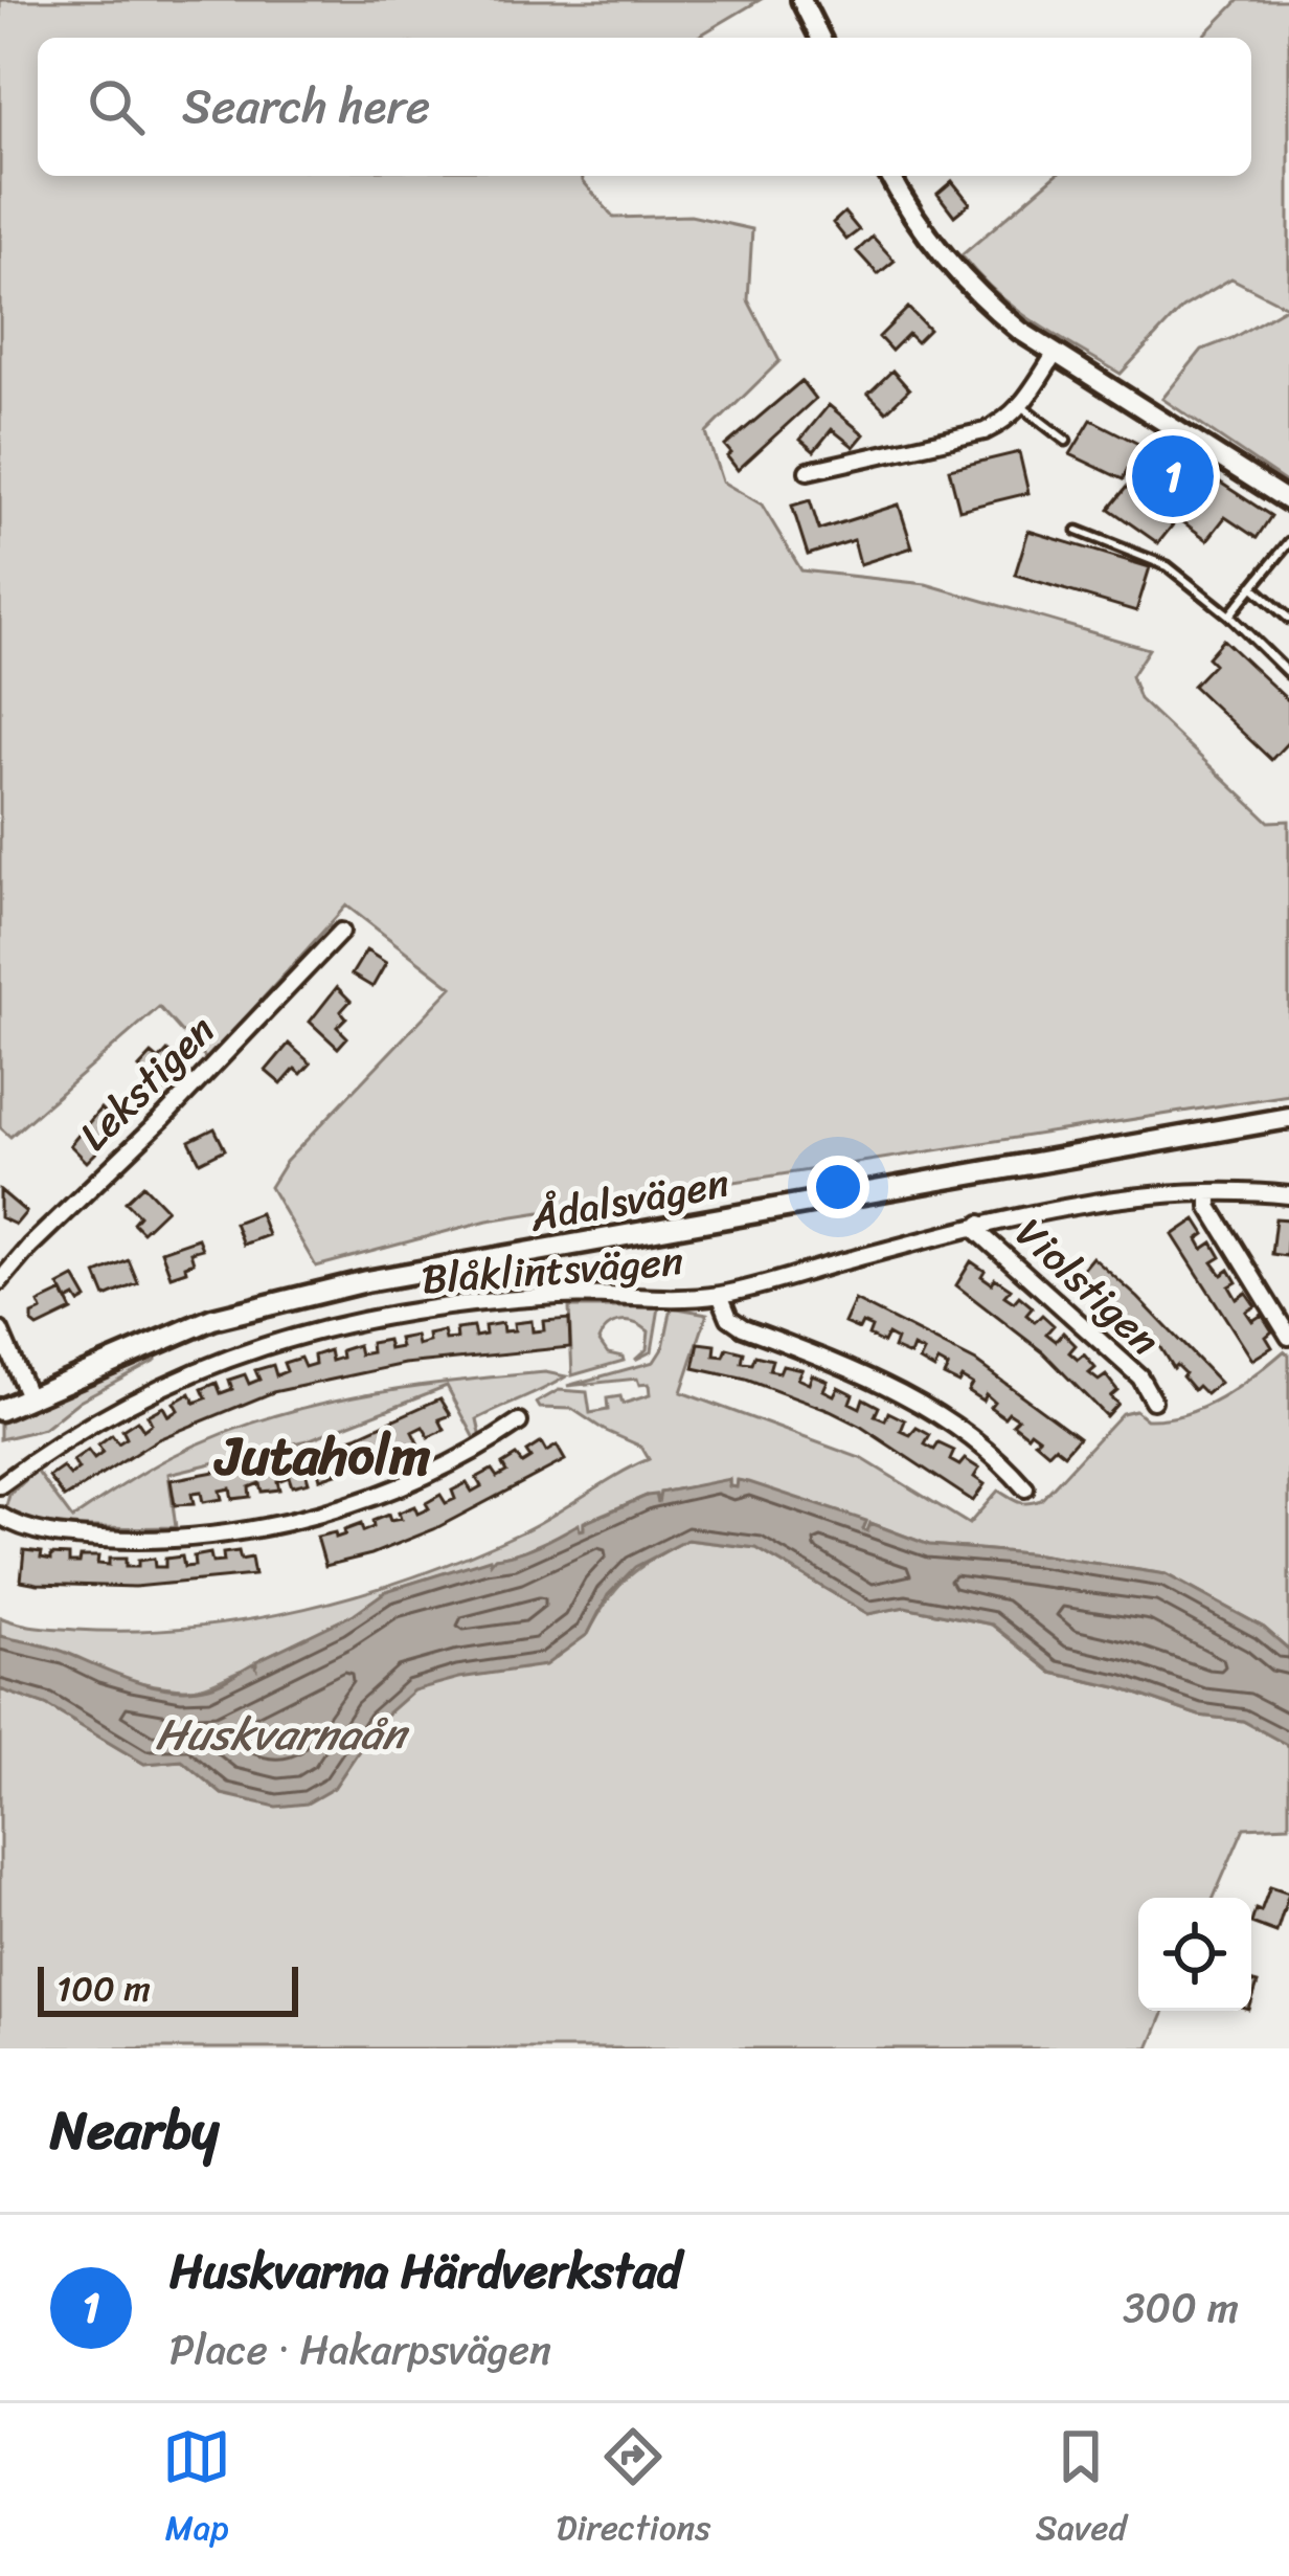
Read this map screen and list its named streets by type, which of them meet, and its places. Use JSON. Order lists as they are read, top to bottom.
{
  "streets": {
    "main road": ["Ådalsvägen"],
    "street": ["Lekstigen", "Blåklintsvägen", "Violstigen"]
  },
  "crossings": [
    ["Blåklintsvägen", "Violstigen"]
  ],
  "districts": ["Jutaholm"],
  "water": ["Huskvarnaån"],
  "scale_bar": "100 m",
  "page": {
    "search": "Search here",
    "pins": "1",
    "scale": "100 m",
    "heading": "Nearby",
    "list": [
      {
        "mark": "1",
        "name": "Huskvarna Härdverkstad",
        "note": "Place · Hakarpsvägen",
        "value": "300 m"
      }
    ],
    "nav": ["Map", "Directions", "Saved"]
  }
}
